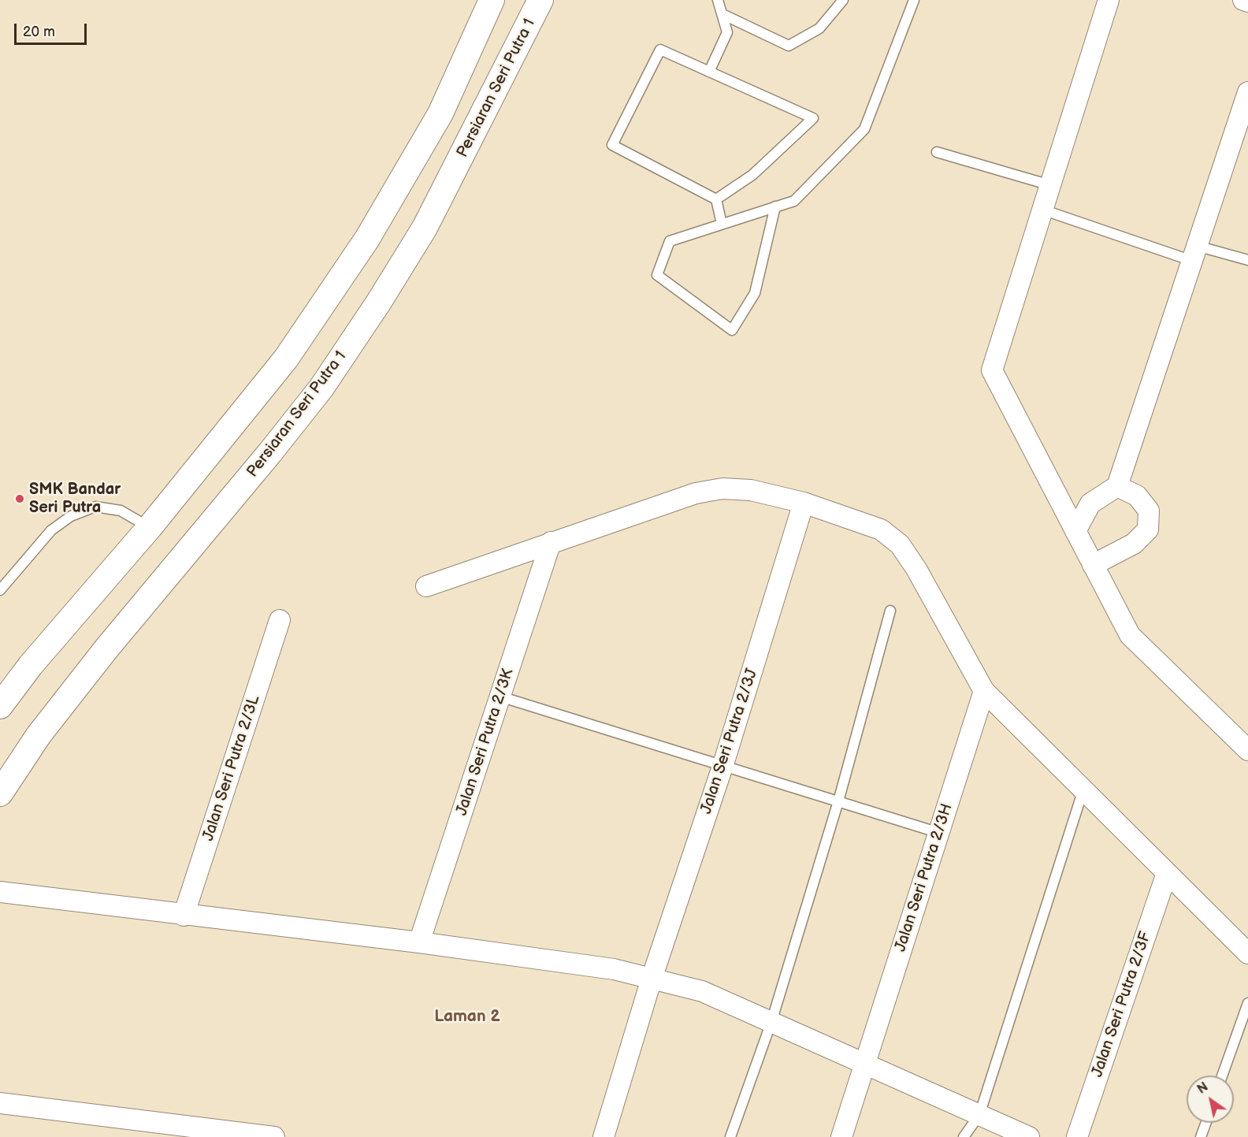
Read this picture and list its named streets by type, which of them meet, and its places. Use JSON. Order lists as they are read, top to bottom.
{
  "streets": {
    "street": [
      "Persiaran Seri Putra 1",
      "Jalan Seri Putra 2/3J",
      "Jalan Seri Putra 2/3K",
      "Jalan Seri Putra 2/3L",
      "Jalan Seri Putra 2/3H",
      "Jalan Seri Putra 2/3F"
    ]
  },
  "districts": ["Laman 2"],
  "places": ["SMK Bandar Seri Putra"],
  "scale_bar": "20 m",
  "north": "top left"
}
